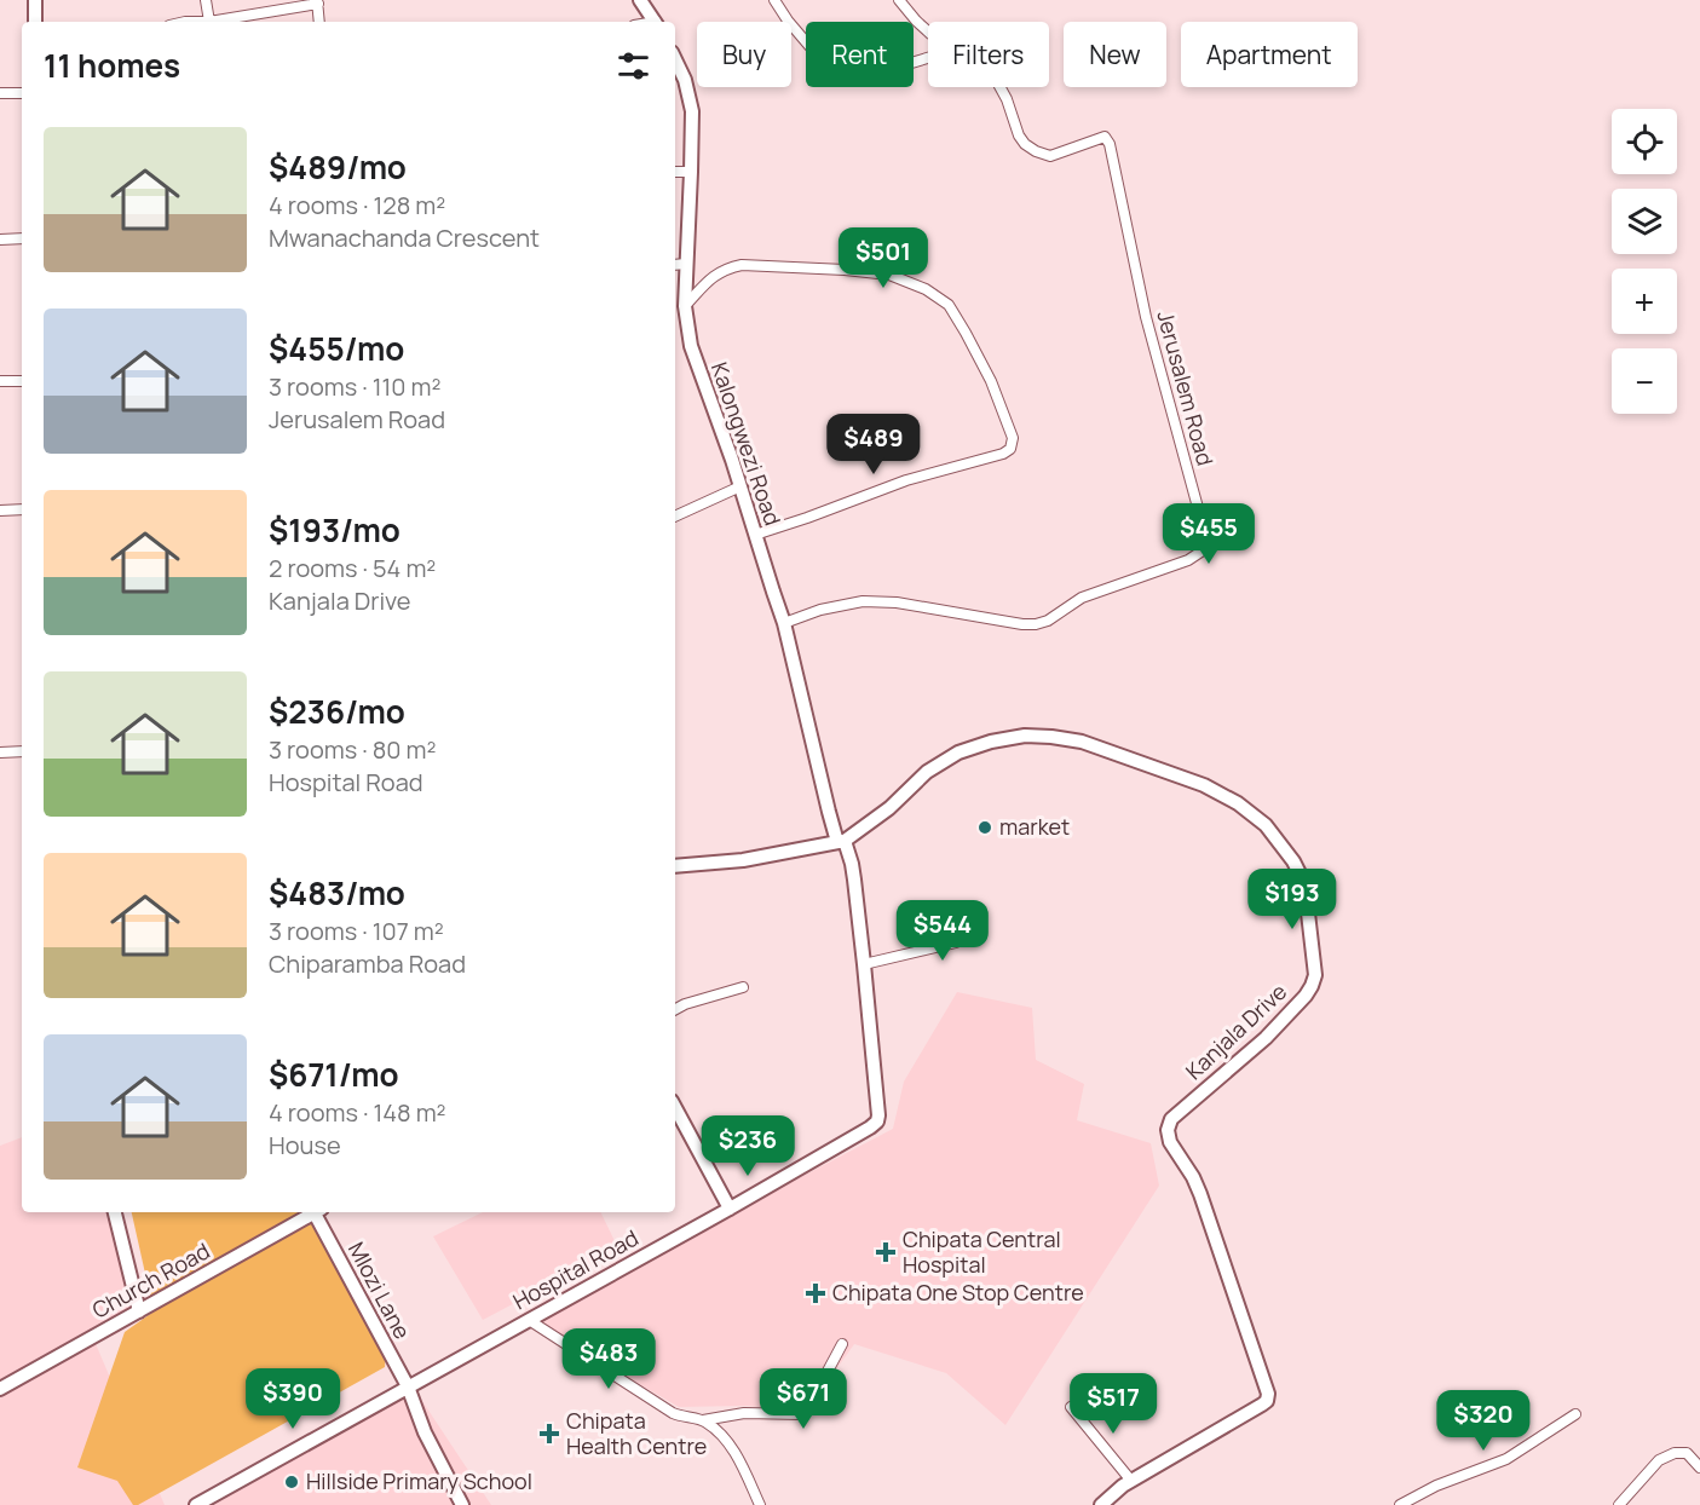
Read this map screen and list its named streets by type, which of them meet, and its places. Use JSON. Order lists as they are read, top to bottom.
{
  "streets": {
    "street": [
      "Jerusalem Road",
      "Kalongwezi Road",
      "Kanjala Drive",
      "Hospital Road",
      "Church Road",
      "Mlozi Lane"
    ]
  },
  "crossings": [
    ["Jerusalem Road", "Kalongwezi Road"],
    ["Kalongwezi Road", "Kanjala Drive"],
    ["Kalongwezi Road", "Hospital Road"],
    ["Kanjala Drive", "Hospital Road"],
    ["Hospital Road", "Mlozi Lane"]
  ],
  "places": {
    "other": ["market", "Hillside Primary School"],
    "health": ["Chipata Central Hospital", "Chipata One Stop Centre", "Chipata Health Centre"]
  },
  "page": {
    "chip": [
      "Buy",
      "Rent",
      "Filters",
      "New",
      "Apartment"
    ],
    "heading": "11 homes",
    "map_buttons": ["+", "−"],
    "list": [
      {
        "name": "$489/mo",
        "note": "4 rooms · 128 m² · Mwanachanda Crescent"
      },
      {
        "name": "$455/mo",
        "note": "3 rooms · 110 m² · Jerusalem Road"
      },
      {
        "name": "$193/mo",
        "note": "2 rooms · 54 m² · Kanjala Drive"
      },
      {
        "name": "$236/mo",
        "note": "3 rooms · 80 m² · Hospital Road"
      },
      {
        "name": "$483/mo",
        "note": "3 rooms · 107 m² · Chiparamba Road"
      },
      {
        "name": "$671/mo",
        "note": "4 rooms · 148 m² · House"
      }
    ],
    "price": [
      "$501",
      "$489",
      "$455",
      "$193",
      "$544",
      "$236",
      "$483",
      "$390",
      "$671",
      "$517",
      "$320"
    ]
  }
}
